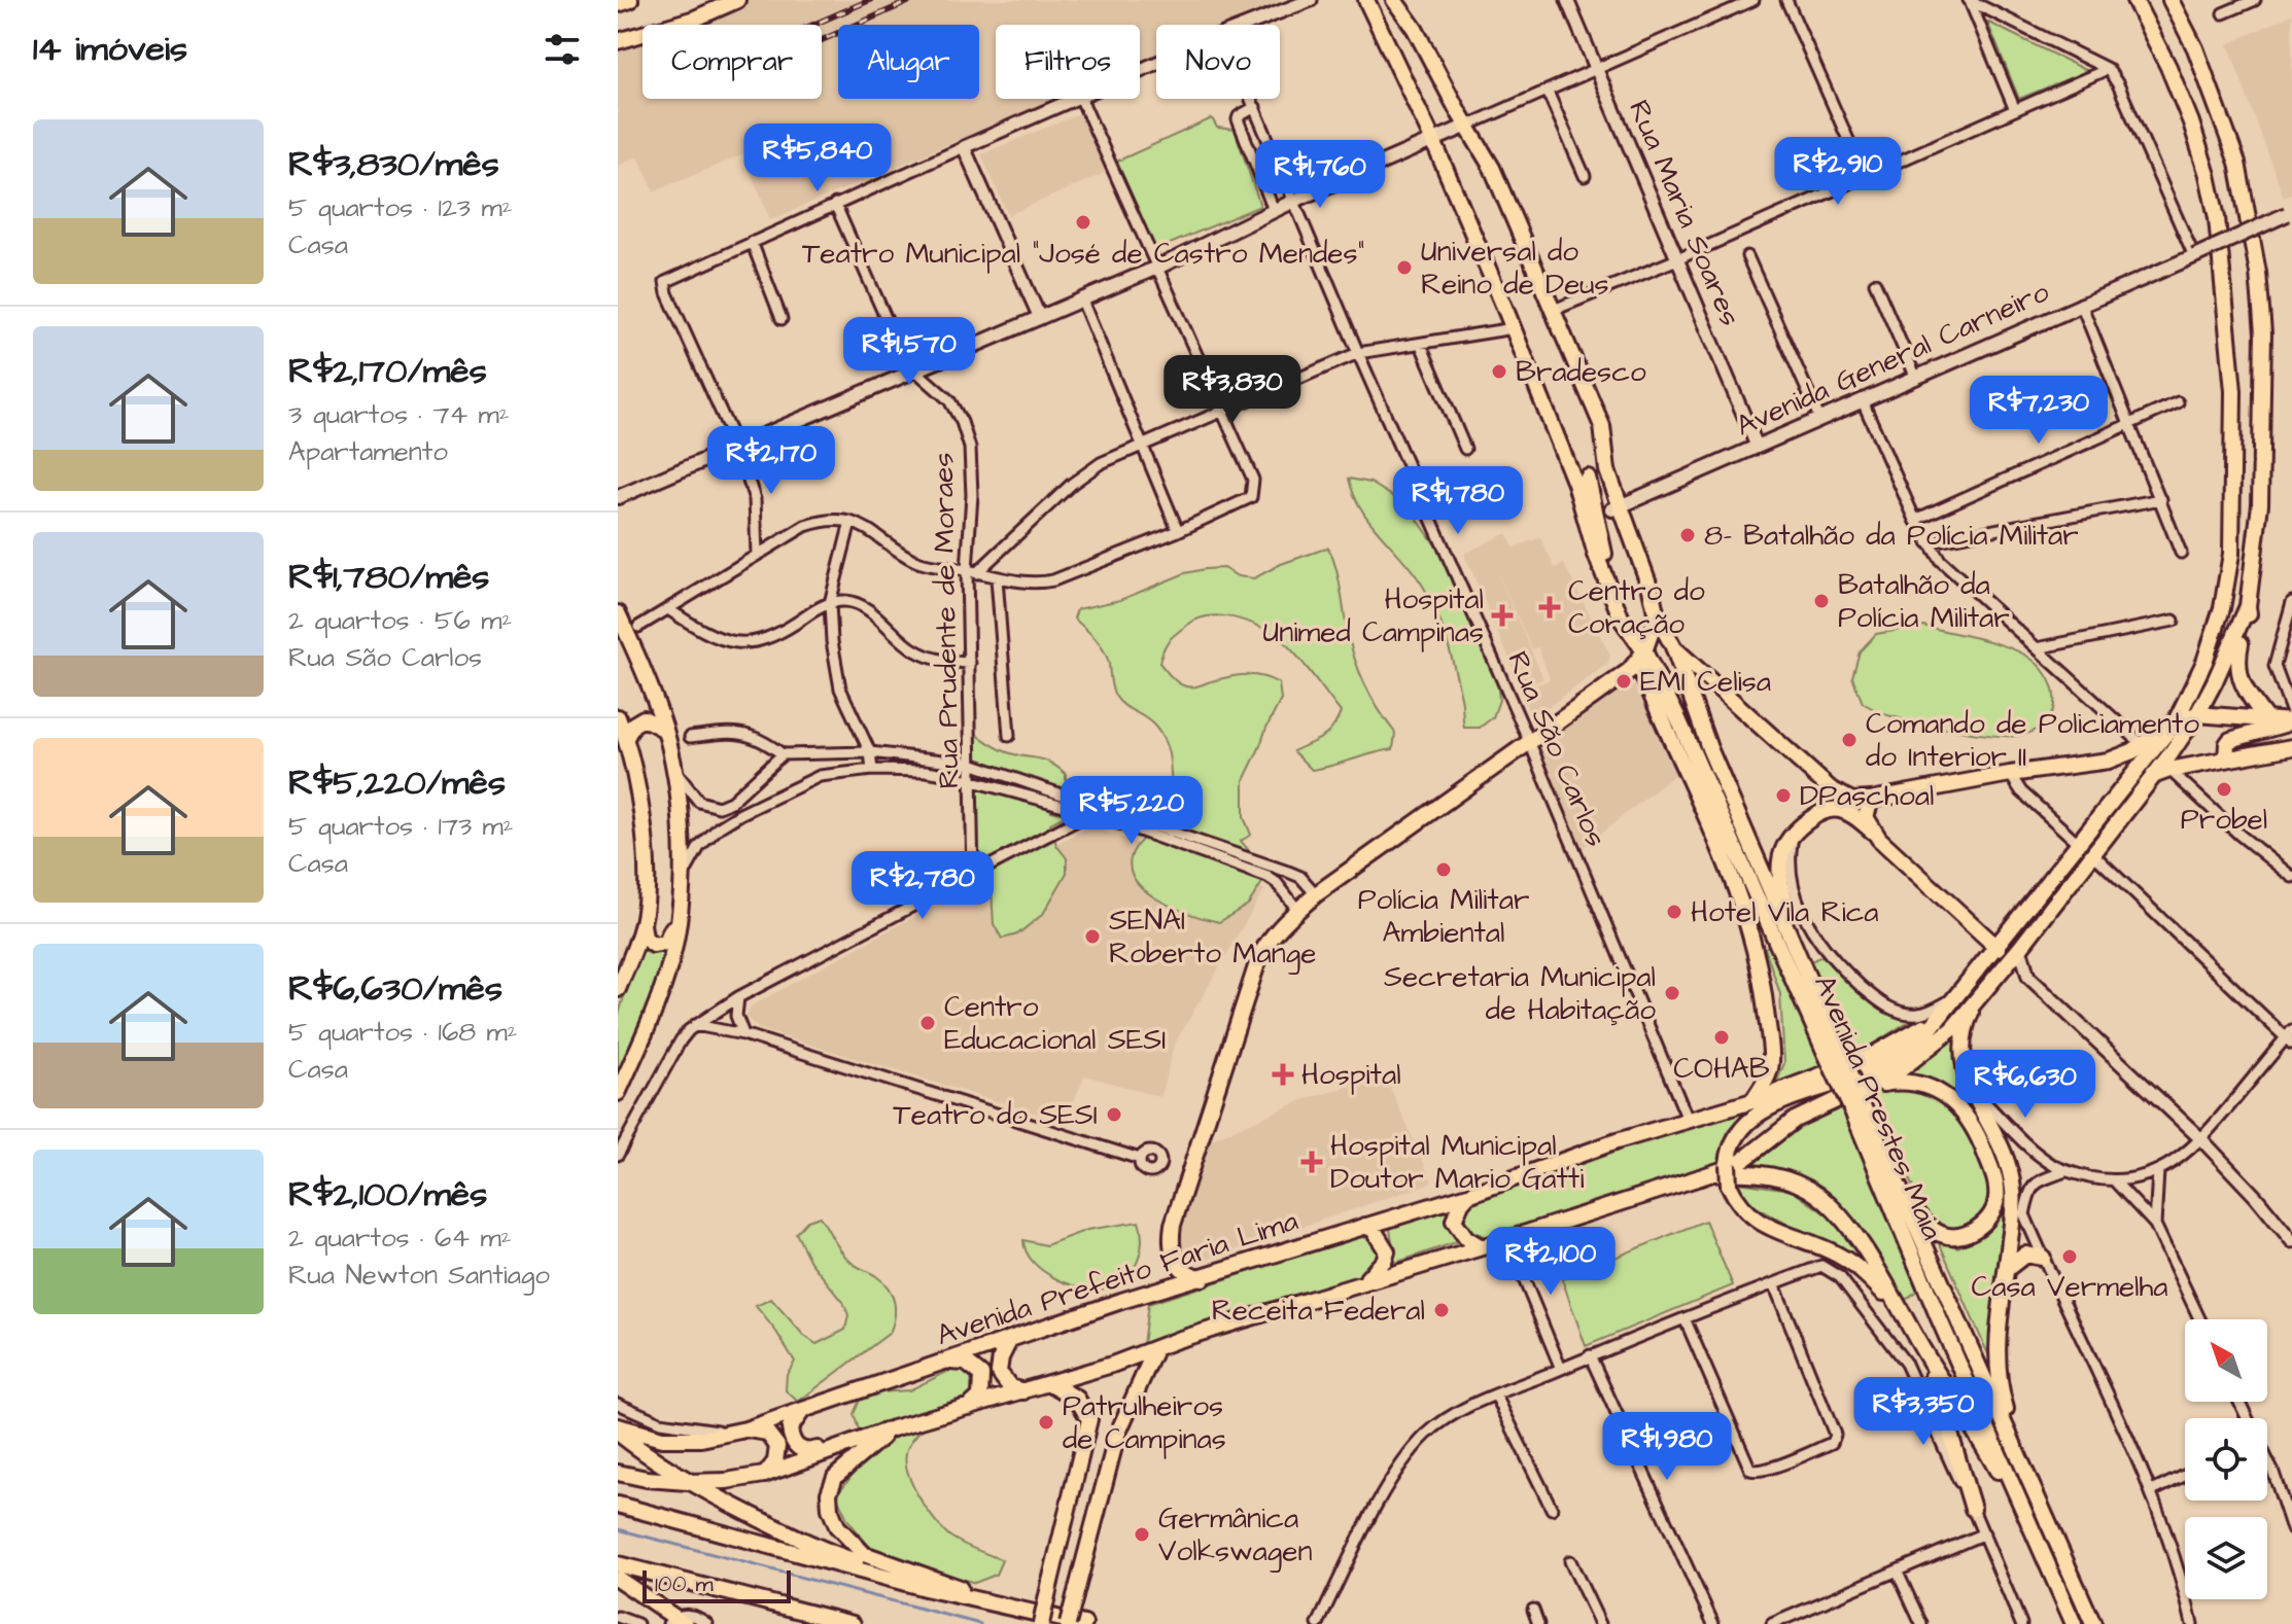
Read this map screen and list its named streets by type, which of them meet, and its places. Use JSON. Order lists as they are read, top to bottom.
{
  "streets": {
    "main road": ["Avenida General Carneiro", "Avenida Prestes Maia", "Avenida Prefeito Faria Lima"],
    "street": ["Rua Maria Soares", "Rua Prudente de Moraes", "Rua São Carlos"]
  },
  "crossings": [
    ["Rua Maria Soares", "Avenida General Carneiro"],
    ["Rua São Carlos", "Avenida Prefeito Faria Lima"]
  ],
  "places": {
    "other": [
      "Teatro Municipal \"José de Castro Mendes\"",
      "Universal do Reino de Deus",
      "Bradesco",
      "8- Batalhão da Polícia Militar",
      "Batalhão da Polícia Militar",
      "EMI Celisa",
      "Comando de Policiamento do Interior II",
      "Probel",
      "DPaschoal",
      "Polícia Militar Ambiental",
      "Hotel Vila Rica",
      "SENAI Roberto Mange",
      "Secretaria Municipal de Habitação",
      "Centro Educacional SESI",
      "COHAB",
      "Teatro do SESI",
      "Casa Vermelha",
      "Receita Federal",
      "Patrulheiros de Campinas",
      "Germânica Volkswagen"
    ],
    "health": [
      "Centro do Coração",
      "Hospital Unimed Campinas",
      "Hospital",
      "Hospital Municipal Doutor Mario Gatti"
    ]
  },
  "scale_bar": "100 m",
  "north": "top left",
  "page": {
    "heading": "14 imóveis",
    "chip": [
      "Comprar",
      "Alugar",
      "Filtros",
      "Novo"
    ],
    "list": [
      {
        "name": "R$3,830/mês",
        "note": "5 quartos · 123 m² · Casa"
      },
      {
        "name": "R$2,170/mês",
        "note": "3 quartos · 74 m² · Apartamento"
      },
      {
        "name": "R$1,780/mês",
        "note": "2 quartos · 56 m² · Rua São Carlos"
      },
      {
        "name": "R$5,220/mês",
        "note": "5 quartos · 173 m² · Casa"
      },
      {
        "name": "R$6,630/mês",
        "note": "5 quartos · 168 m² · Casa"
      },
      {
        "name": "R$2,100/mês",
        "note": "2 quartos · 64 m² · Rua Newton Santiago"
      }
    ],
    "price": [
      "R$5,840",
      "R$2,910",
      "R$1,760",
      "R$1,570",
      "R$3,830",
      "R$7,230",
      "R$2,170",
      "R$1,780",
      "R$5,220",
      "R$2,780",
      "R$6,630",
      "R$2,100",
      "R$3,350",
      "R$1,980"
    ],
    "scale": "100 m"
  }
}
